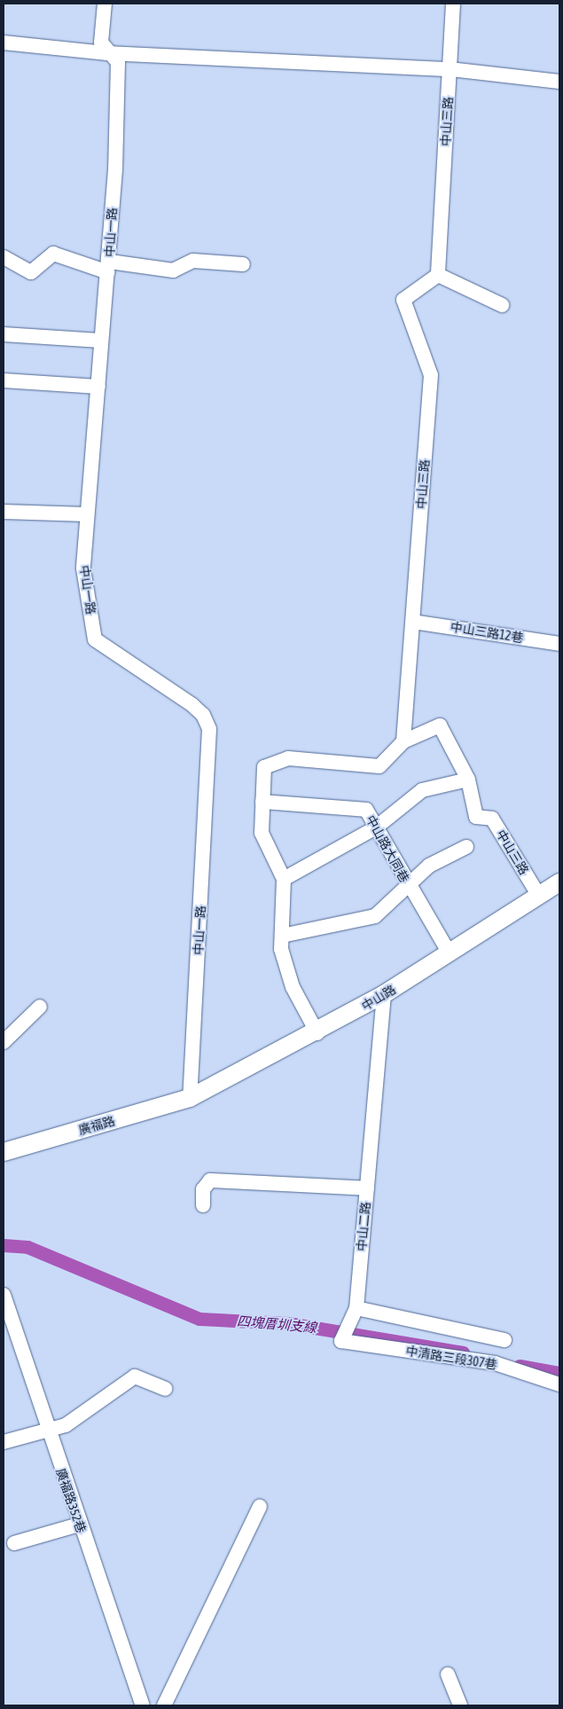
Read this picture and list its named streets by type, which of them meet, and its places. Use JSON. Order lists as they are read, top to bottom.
{
  "streets": {
    "main road": ["中山路", "廣福路"],
    "street": [
      "中山三路",
      "中山一路",
      "中山三路12巷",
      "中山路大同巷",
      "中山二路",
      "中清路三段307巷",
      "廣福路352巷"
    ]
  },
  "crossings": [
    ["中山三路", "中山三路12巷"],
    ["中山三路", "中山路"],
    ["中山一路", "中山路"],
    ["中山一路", "廣福路"],
    ["中山路大同巷", "中山路"],
    ["中山路", "廣福路"],
    ["中山路", "中山二路"],
    ["中山二路", "中清路三段307巷"]
  ],
  "water": ["四塊厝圳支線"]
}
